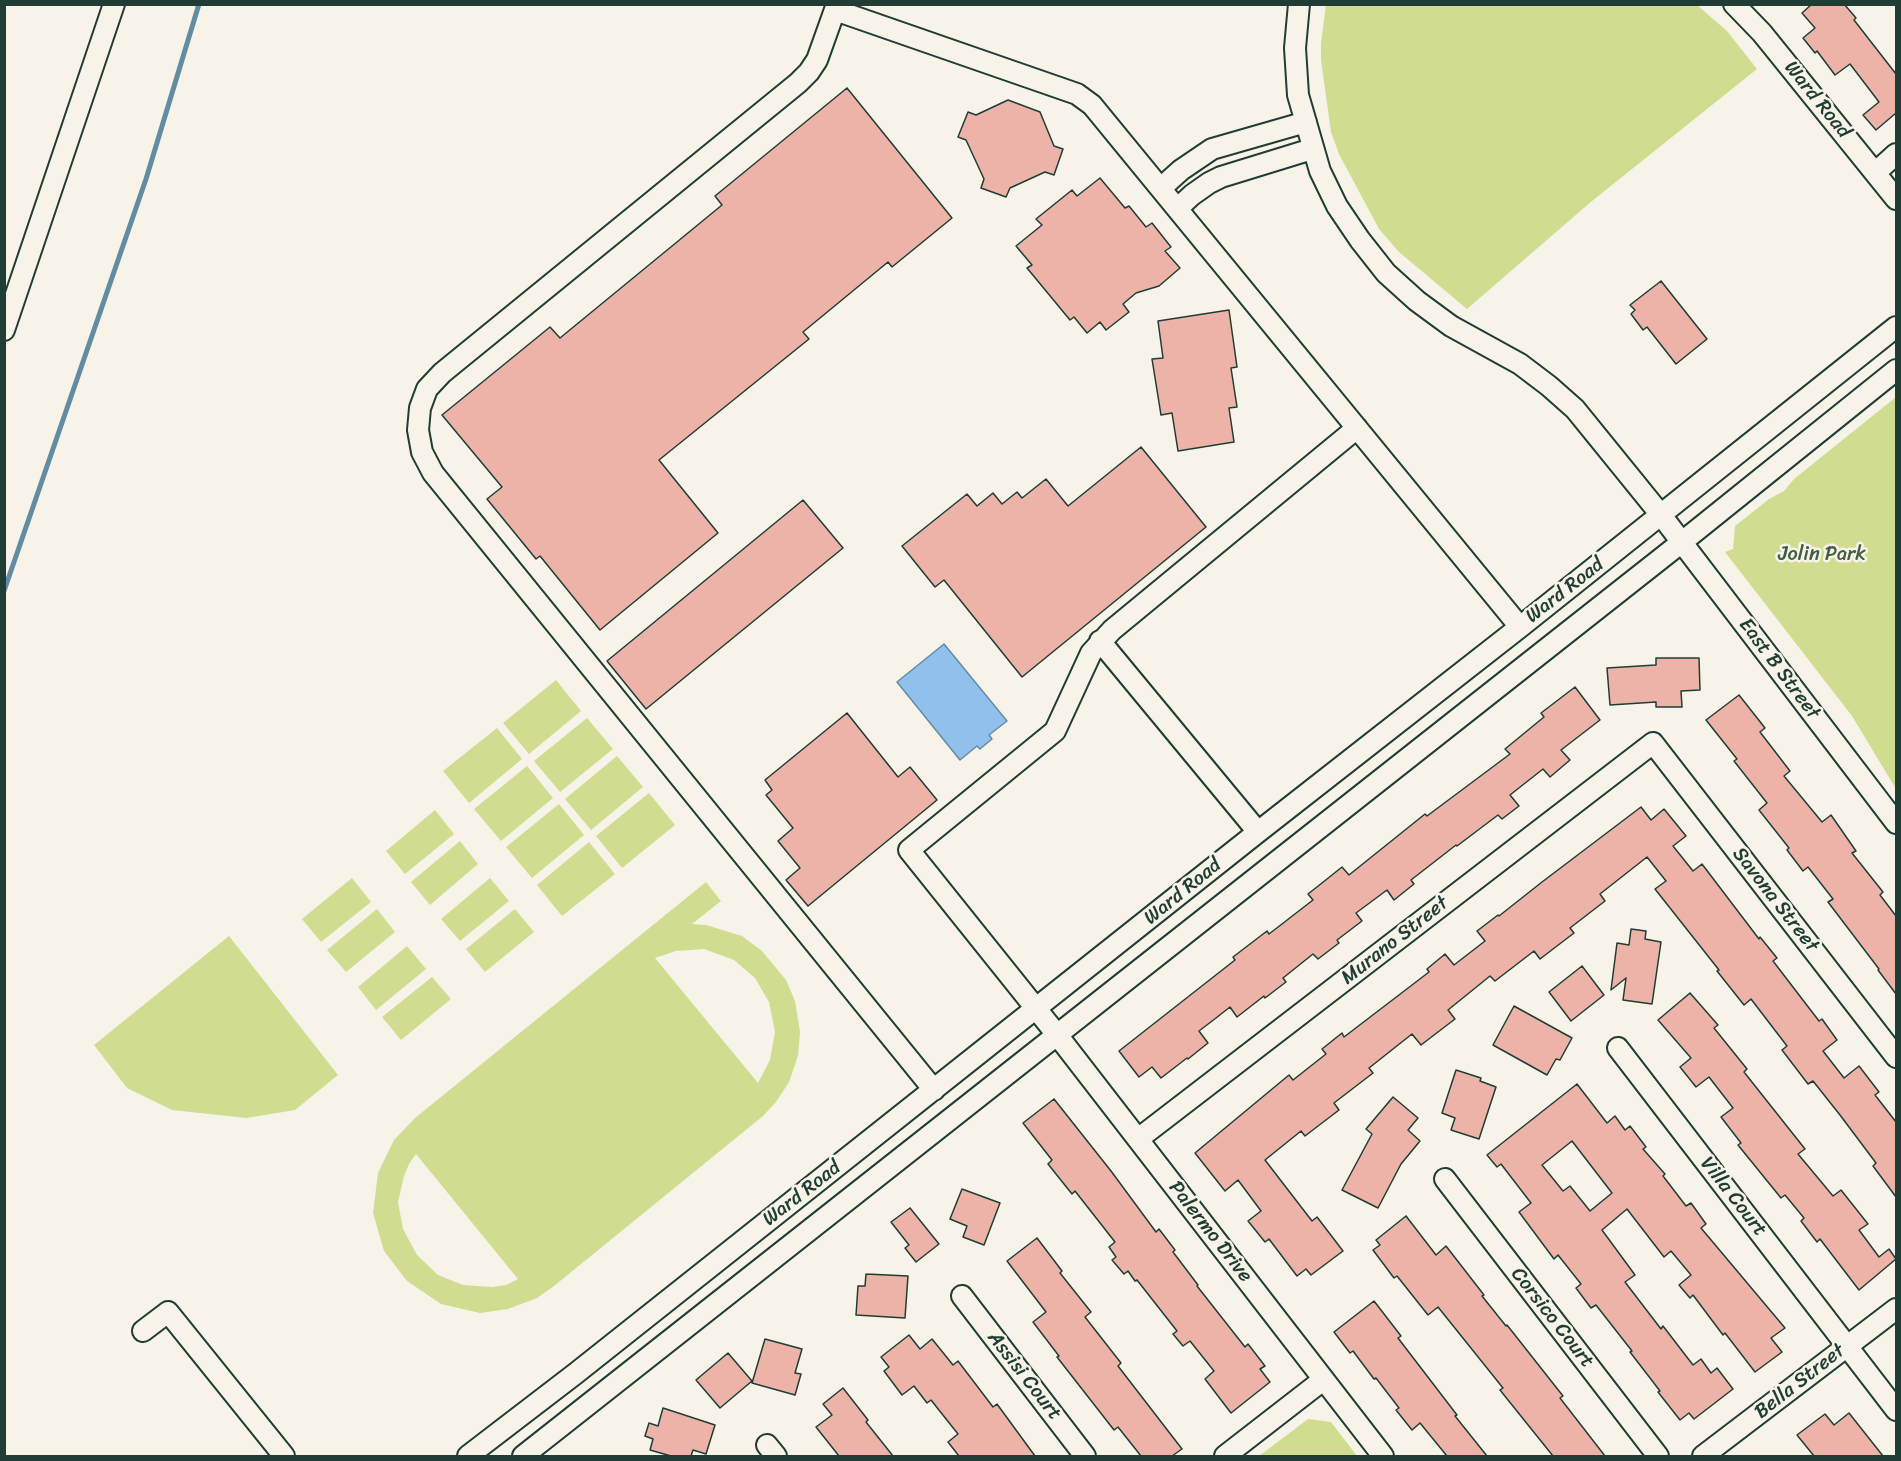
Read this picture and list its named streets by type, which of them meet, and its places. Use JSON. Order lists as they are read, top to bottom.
{
  "streets": {
    "street": [
      "Ward Road",
      "East B Street",
      "Savona Street",
      "Murano Street",
      "Villa Court",
      "Palermo Drive",
      "Corsico Court",
      "Assisi Court",
      "Bella Street"
    ]
  },
  "crossings": [
    ["Ward Road", "East B Street"],
    ["Ward Road", "Palermo Drive"],
    ["Savona Street", "Murano Street"],
    ["Murano Street", "Palermo Drive"],
    ["Villa Court", "Bella Street"]
  ],
  "parks": ["Jolin Park"]
}
